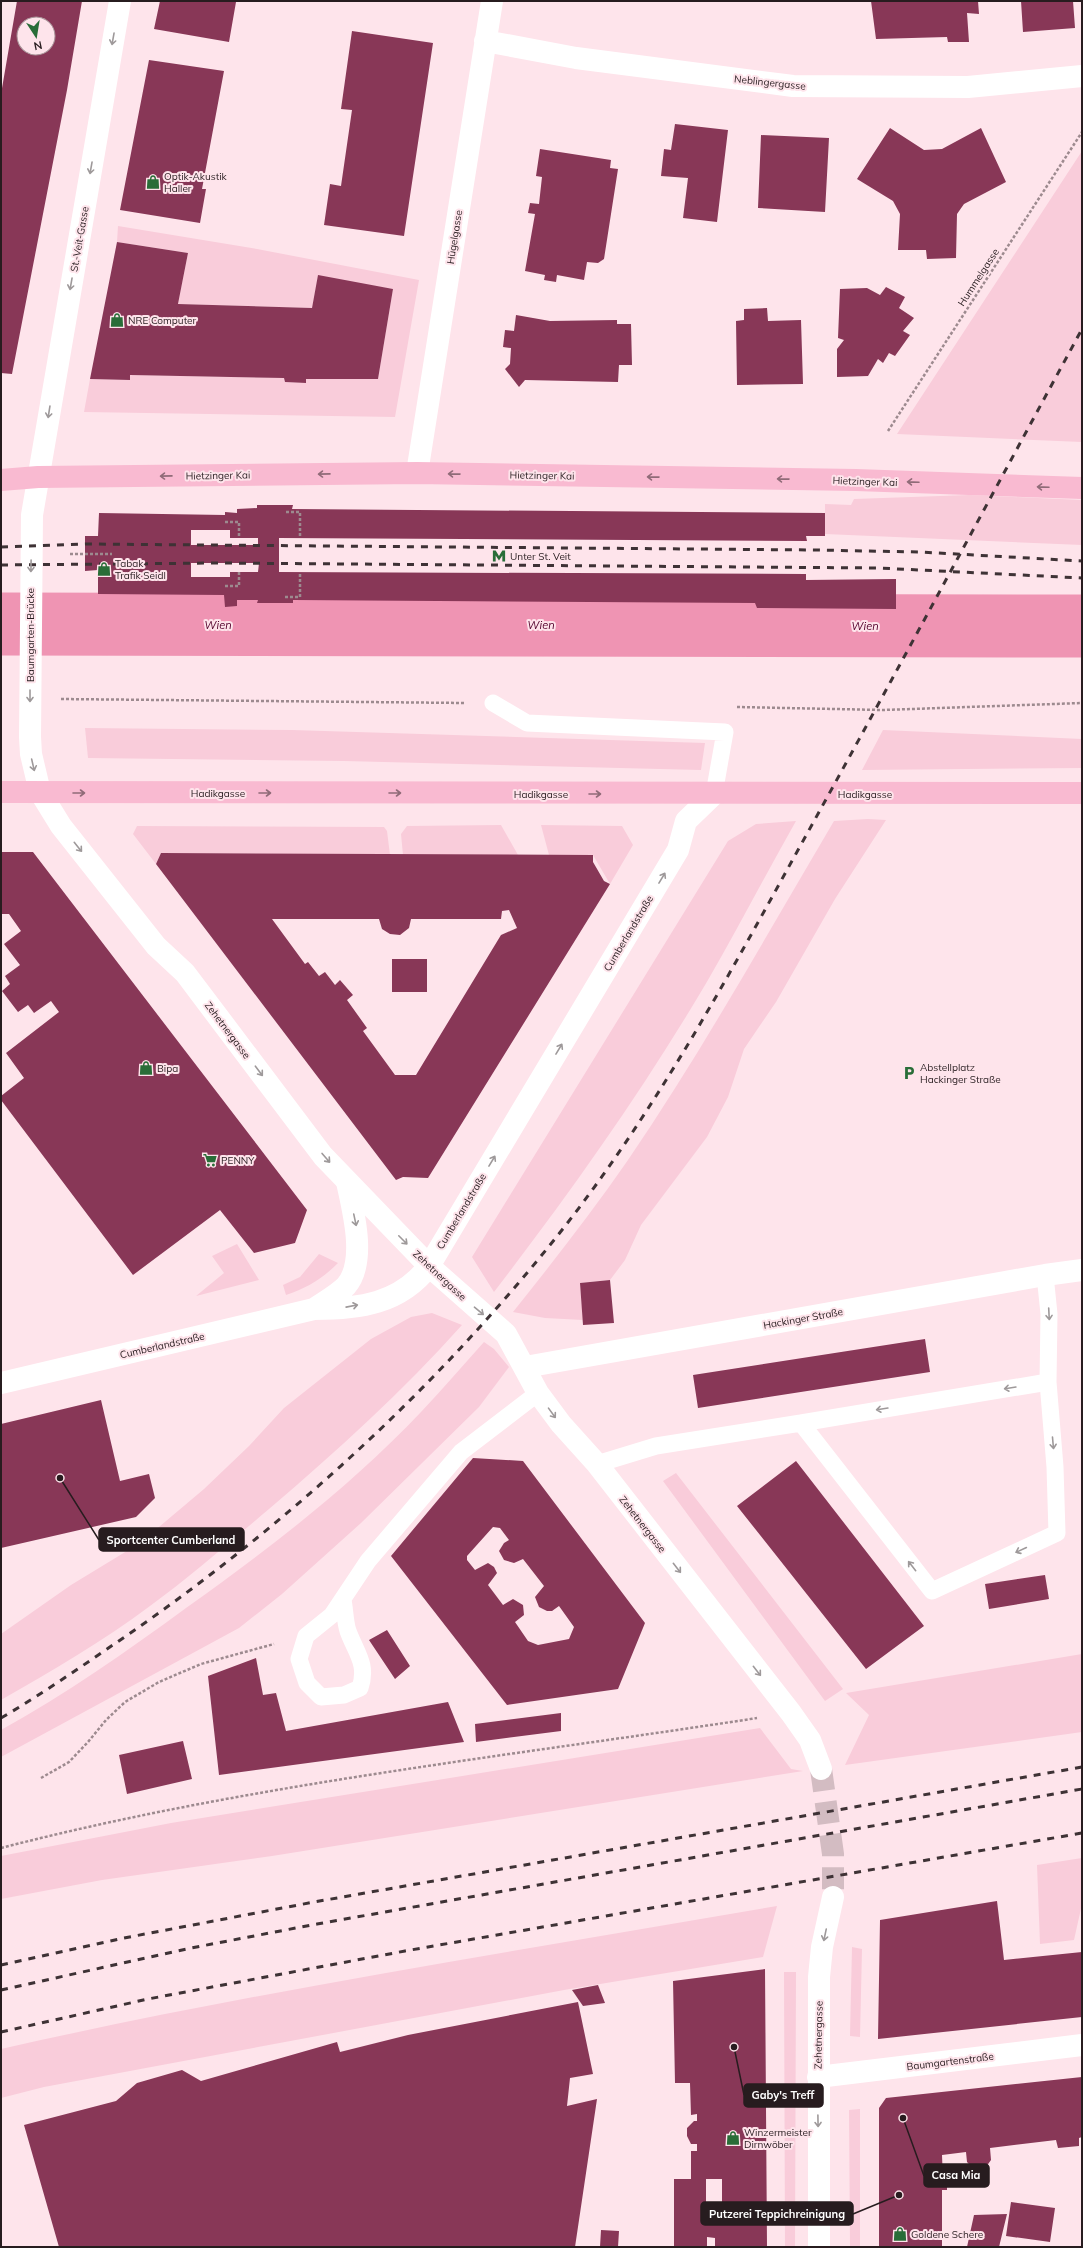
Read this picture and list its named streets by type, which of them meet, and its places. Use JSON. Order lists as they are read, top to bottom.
{
  "streets": {
    "main road": ["Hietzinger Kai", "Hadikgasse"],
    "street": [
      "Neblingergasse",
      "Hügelgasse",
      "St.-Veit-Gasse",
      "Baumgarten-Brücke",
      "Cumberlandstraße",
      "Zehetnergasse",
      "Hackinger Straße",
      "Baumgartenstraße"
    ],
    "path": ["Hummelgasse"]
  },
  "crossings": [
    ["Neblingergasse", "Hügelgasse"],
    ["Hügelgasse", "Hietzinger Kai"],
    ["St.-Veit-Gasse", "Hietzinger Kai"],
    ["St.-Veit-Gasse", "Baumgarten-Brücke"],
    ["Hietzinger Kai", "Baumgarten-Brücke"],
    ["Baumgarten-Brücke", "Hadikgasse"],
    ["Baumgarten-Brücke", "Zehetnergasse"],
    ["Hadikgasse", "Cumberlandstraße"],
    ["Hadikgasse", "Zehetnergasse"],
    ["Cumberlandstraße", "Zehetnergasse"],
    ["Zehetnergasse", "Hackinger Straße"],
    ["Zehetnergasse", "Baumgartenstraße"]
  ],
  "one_way": [
    "St.-Veit-Gasse",
    "Hietzinger Kai",
    "Baumgarten-Brücke",
    "Hadikgasse",
    "Cumberlandstraße",
    "Zehetnergasse"
  ],
  "water": ["Wien"],
  "places": {
    "shop": [
      "Optik-Akustik Haller",
      "NRE Computer",
      "Tabak Trafik Seidl",
      "Bipa",
      "Winzermeister Dirnwöber",
      "Goldene Schere"
    ],
    "metro station": ["Unter St. Veit"],
    "parking": ["Abstellplatz Hackinger Straße"],
    "supermarket": ["PENNY"],
    "other": [
      "Sportcenter Cumberland",
      "Gaby's Treff",
      "Casa Mia",
      "Putzerei Teppichreinigung"
    ]
  },
  "north": "bottom"
}
